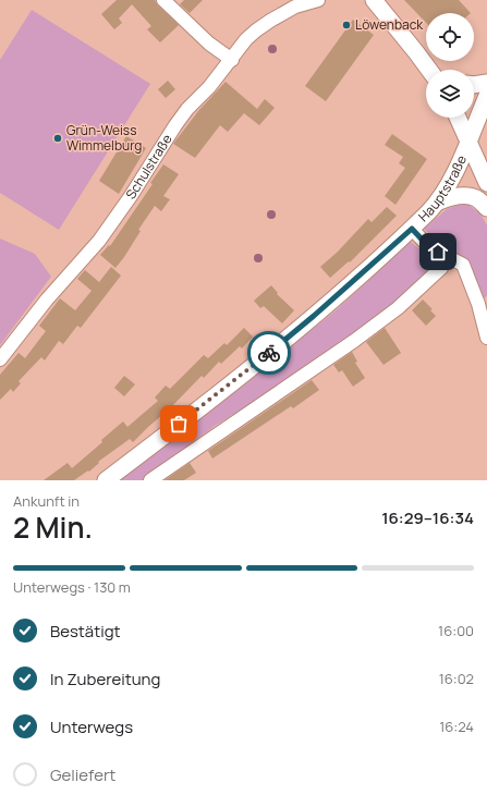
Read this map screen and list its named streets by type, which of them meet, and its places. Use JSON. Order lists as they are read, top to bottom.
{
  "streets": {
    "main road": ["Hauptstraße"],
    "street": ["Schulstraße"]
  },
  "places": ["Löwenback", "Grün-Weiss Wimmelburg"],
  "page": {
    "heading": ["2 Min.", "Ankunft in", "16:29–16:34"],
    "bar": "Unterwegs · 130 m",
    "list": [
      ["Bestätigt", "16:00"],
      ["In Zubereitung", "16:02"],
      ["Unterwegs", "16:24"],
      "Geliefert"
    ]
  }
}
